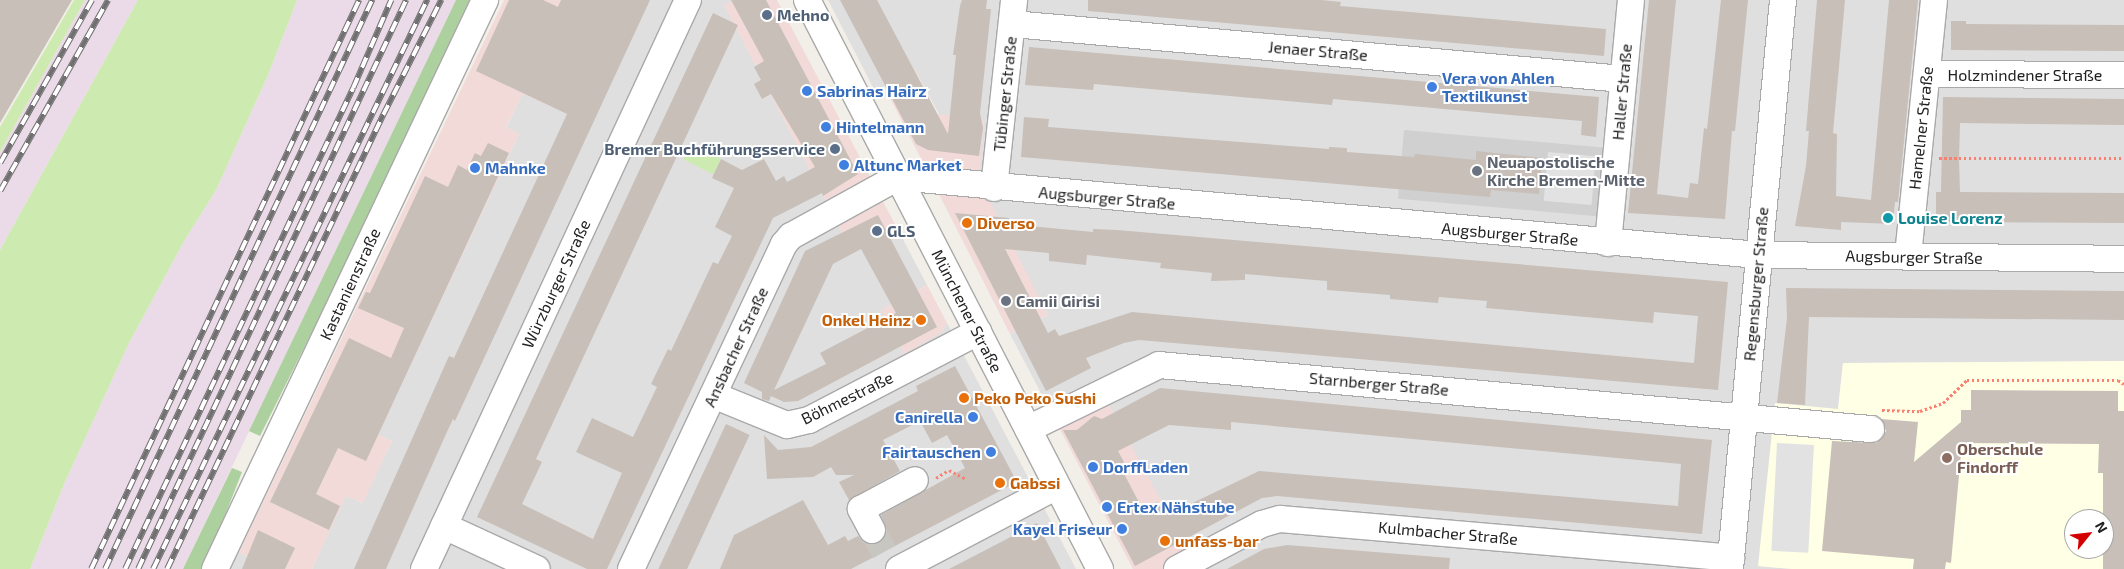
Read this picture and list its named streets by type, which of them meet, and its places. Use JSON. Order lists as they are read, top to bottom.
{
  "streets": {
    "street": [
      "Jenaer Straße",
      "Holzmindener Straße",
      "Haller Straße",
      "Tübinger Straße",
      "Hamelner Straße",
      "Augsburger Straße",
      "Kastanienstraße",
      "Würzburger Straße",
      "Regensburger Straße",
      "Münchener Straße",
      "Ansbacher Straße",
      "Starnberger Straße",
      "Böhmestraße",
      "Kulmbacher Straße"
    ]
  },
  "crossings": [
    ["Jenaer Straße", "Haller Straße"],
    ["Jenaer Straße", "Tübinger Straße"],
    ["Holzmindener Straße", "Hamelner Straße"],
    ["Haller Straße", "Augsburger Straße"],
    ["Tübinger Straße", "Augsburger Straße"],
    ["Hamelner Straße", "Augsburger Straße"],
    ["Augsburger Straße", "Regensburger Straße"],
    ["Augsburger Straße", "Münchener Straße"],
    ["Augsburger Straße", "Ansbacher Straße"],
    ["Regensburger Straße", "Starnberger Straße"],
    ["Regensburger Straße", "Kulmbacher Straße"],
    ["Münchener Straße", "Ansbacher Straße"],
    ["Münchener Straße", "Starnberger Straße"],
    ["Münchener Straße", "Böhmestraße"],
    ["Ansbacher Straße", "Böhmestraße"]
  ],
  "places": [
    "Mehno",
    "Vera von Ahlen Textilkunst",
    "Sabrinas Hairz",
    "Hintelmann",
    "Bremer Buchführungsservice",
    "Altunc Market",
    "Mahnke",
    "Neuapostolische Kirche Bremen-Mitte",
    "Louise Lorenz",
    "Diverso",
    "GLS",
    "Camii Girisi",
    "Onkel Heinz",
    "Peko Peko Sushi",
    "Canirella",
    "Fairtauschen",
    "Oberschule Findorff",
    "DorffLaden",
    "Gabssi",
    "Ertex Nähstube",
    "Kayel Friseur",
    "unfass-bar"
  ],
  "north": "top right"
}
